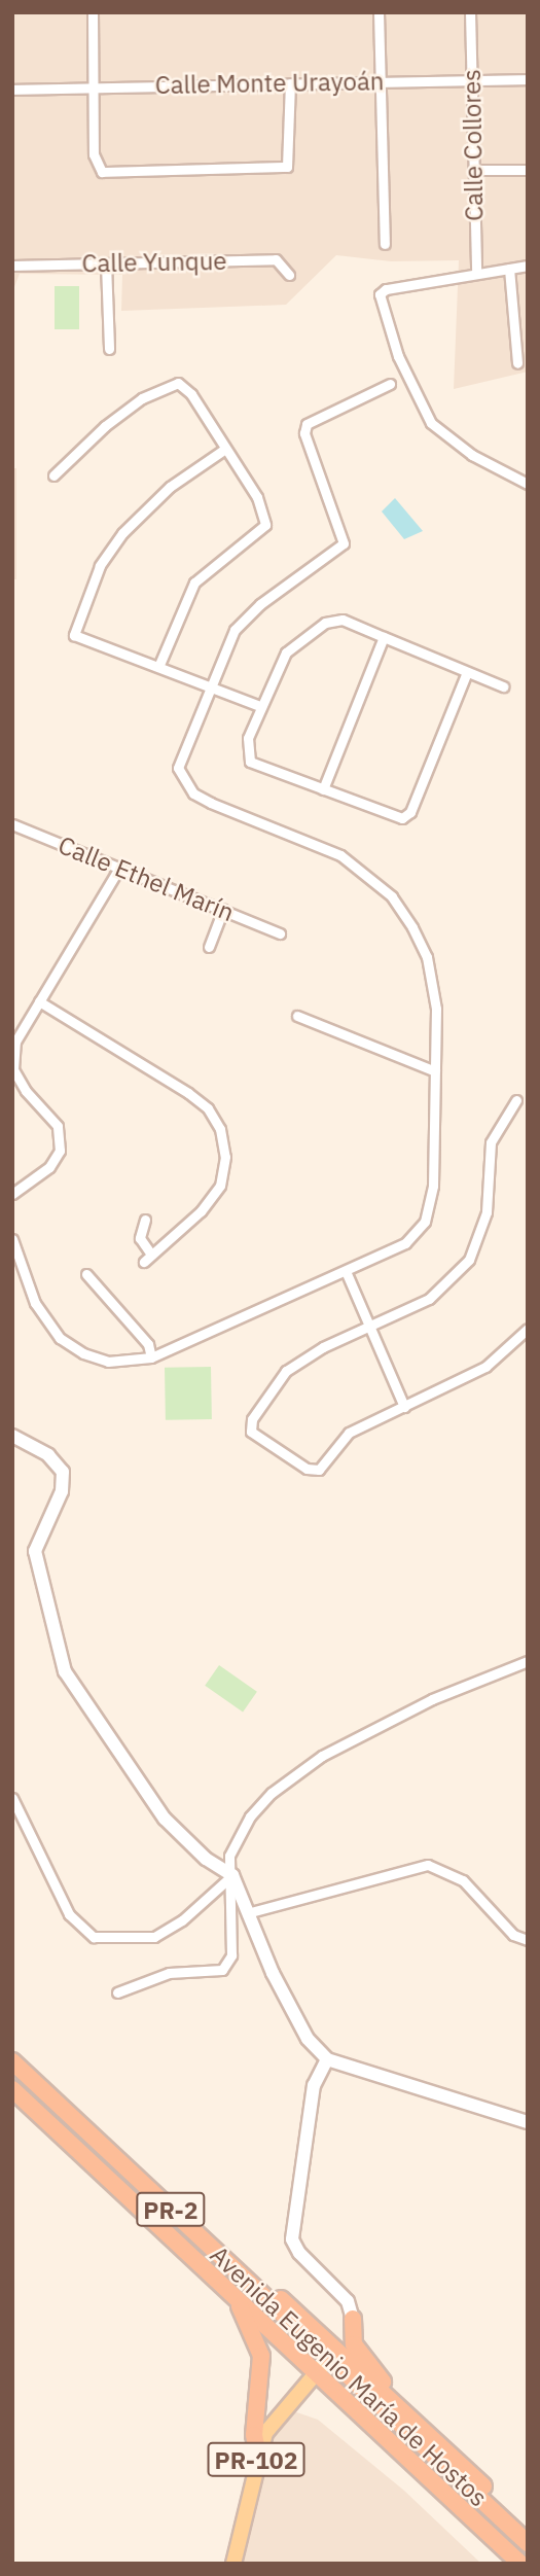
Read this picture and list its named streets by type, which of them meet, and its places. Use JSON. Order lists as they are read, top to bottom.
{
  "streets": {
    "highway": ["PR-2", "Avenida Eugenio María de Hostos"],
    "main road": ["PR-102"],
    "street": [
      "Calle Monte Urayoán",
      "Calle Collores",
      "Calle Yunque",
      "Calle Ethel Marín"
    ]
  },
  "crossings": [
    ["Calle Monte Urayoán", "Calle Collores"],
    ["Avenida Eugenio María de Hostos", "PR-102"]
  ]
}
